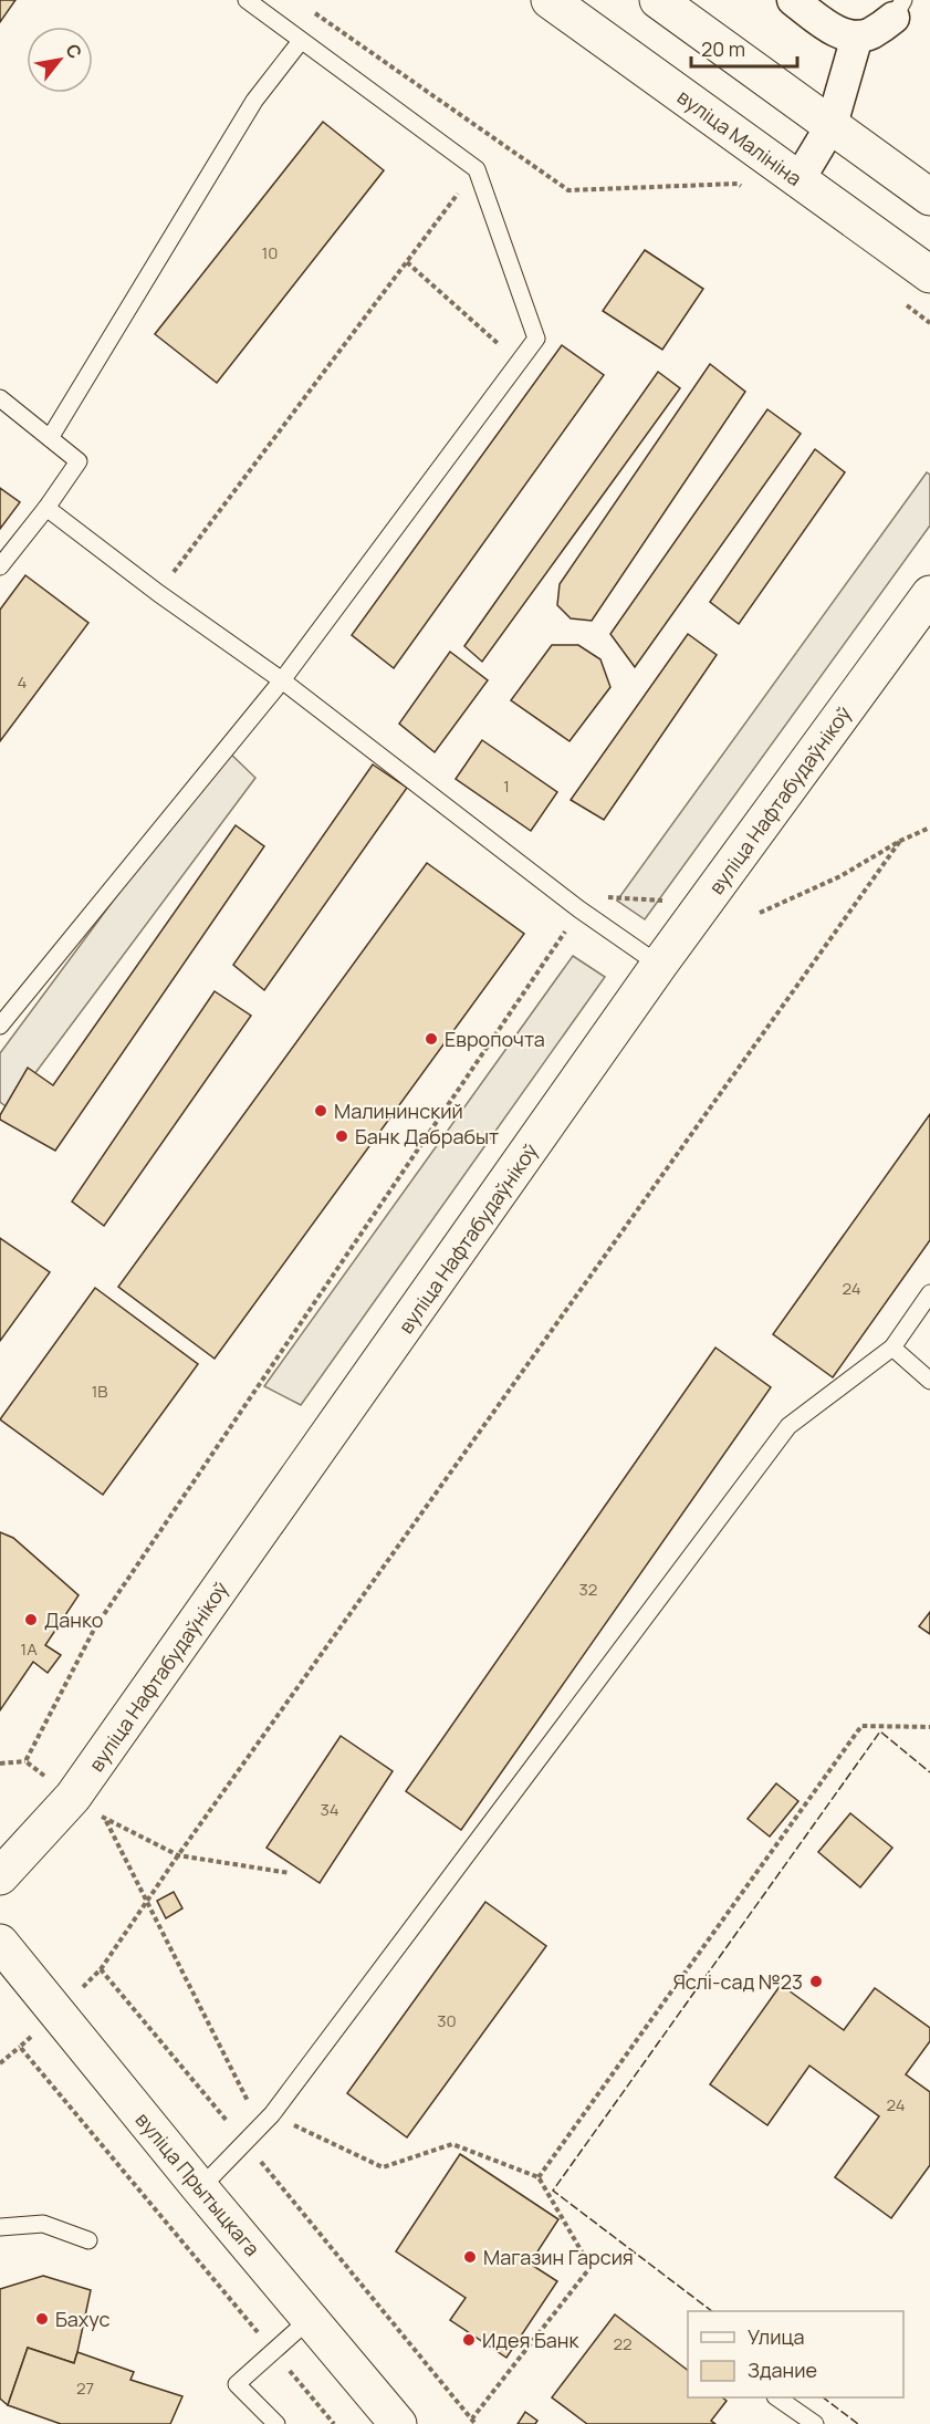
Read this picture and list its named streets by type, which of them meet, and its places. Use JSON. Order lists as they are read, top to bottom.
{
  "streets": {
    "main road": ["вуліца Малініна", "вуліца Нафтабудаўнікоў", "вуліца Прытыцкага"]
  },
  "places": [
    "Европочта",
    "Малининский",
    "Банк Дабрабыт",
    "Данко",
    "Яслі-сад №23",
    "Магазин Гарсия",
    "Бахус",
    "Идея Банк"
  ],
  "house_numbers": [
    "10",
    "4",
    "1",
    "24",
    "1В",
    "32",
    "1А",
    "34",
    "30",
    "24",
    "22",
    "27"
  ],
  "legend": ["Улица", "Здание"],
  "scale_bar": "20 m",
  "north": "top right"
}
